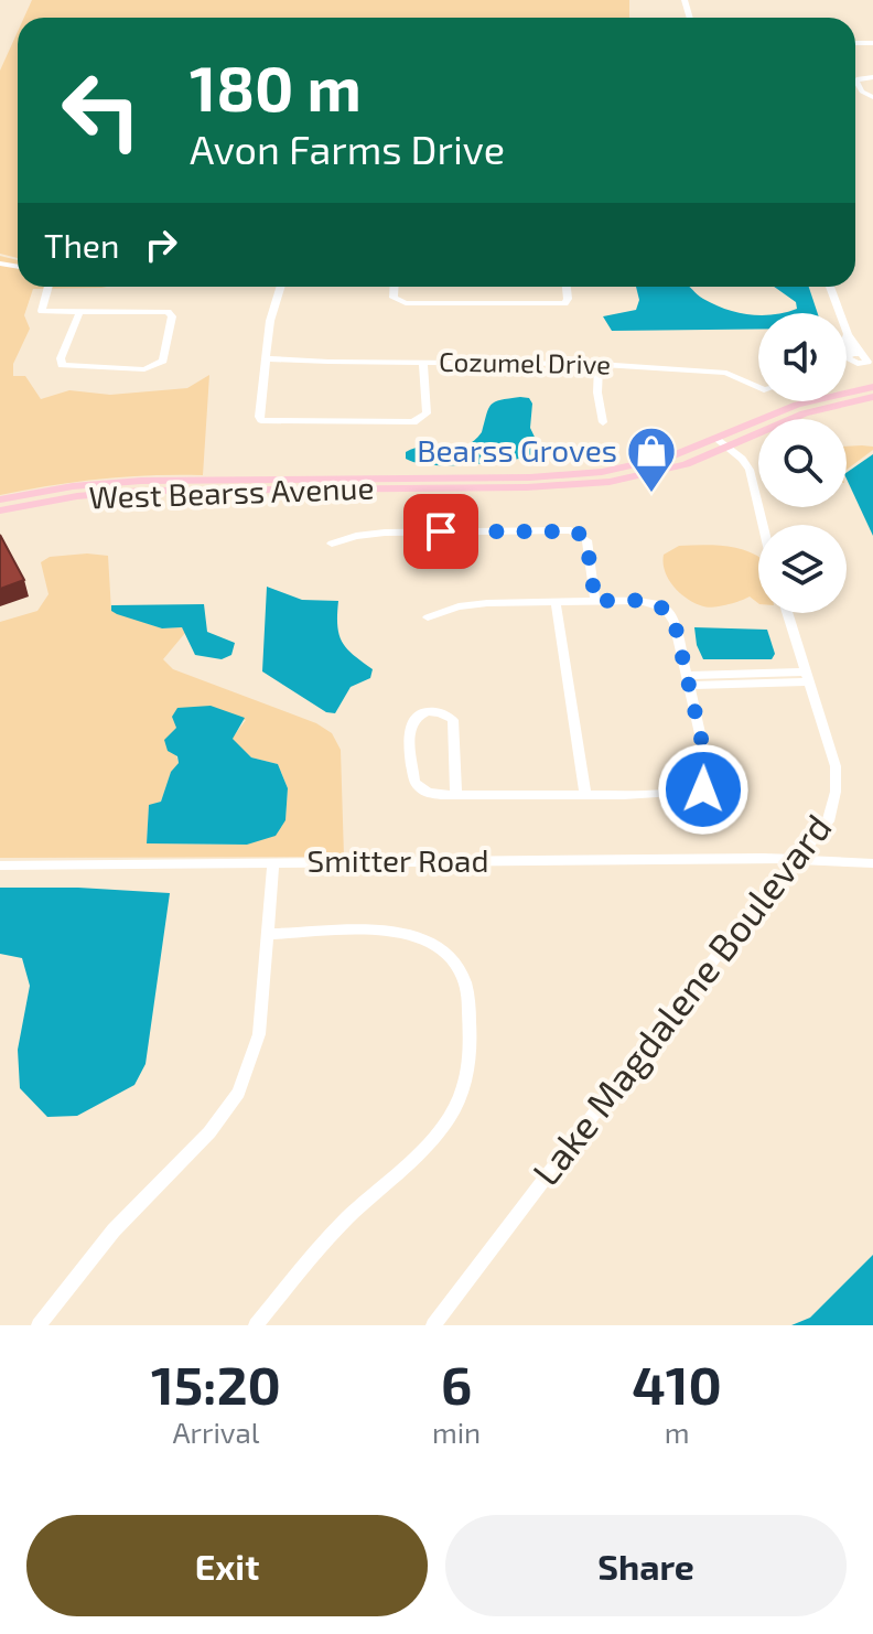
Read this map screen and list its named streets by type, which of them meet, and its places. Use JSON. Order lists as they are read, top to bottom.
{
  "streets": {
    "main road": ["West Bearss Avenue"],
    "street": ["Cozumel Drive", "Smitter Road", "Lake Magdalene Boulevard"]
  },
  "crossings": [
    ["Smitter Road", "Lake Magdalene Boulevard"]
  ],
  "places": {
    "shop": ["Bearss Groves"]
  },
  "page": {
    "turn": ["180 m", "Avon Farms Drive"],
    "then": "Then",
    "eta": [
      "15:20",
      "Arrival",
      "6",
      "min",
      "410",
      "m"
    ],
    "buttons": ["Exit", "Share"]
  }
}
